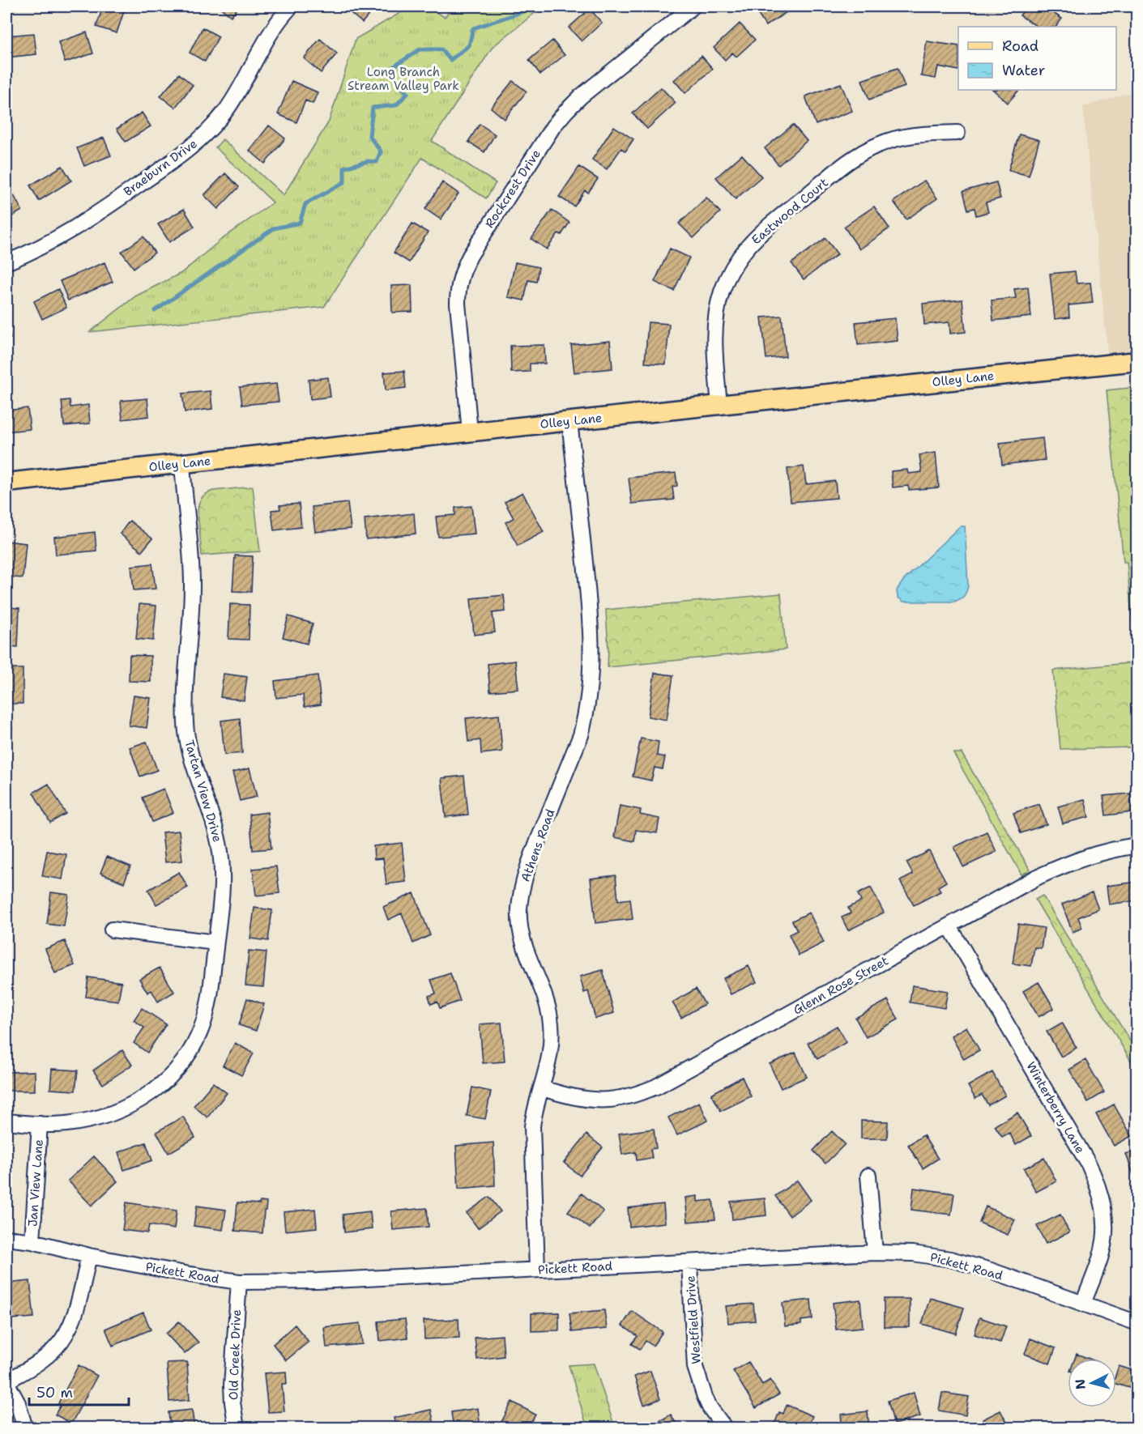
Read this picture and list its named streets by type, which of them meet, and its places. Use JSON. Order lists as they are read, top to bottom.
{
  "streets": {
    "main road": ["Olley Lane"],
    "street": [
      "Braeburn Drive",
      "Rockcrest Drive",
      "Eastwood Court",
      "Tartan View Drive",
      "Athens Road",
      "Glenn Rose Street",
      "Winterberry Lane",
      "Jan View Lane",
      "Pickett Road",
      "Westfield Drive",
      "Old Creek Drive"
    ]
  },
  "crossings": [
    ["Rockcrest Drive", "Olley Lane"],
    ["Eastwood Court", "Olley Lane"],
    ["Olley Lane", "Tartan View Drive"],
    ["Olley Lane", "Athens Road"],
    ["Tartan View Drive", "Jan View Lane"],
    ["Athens Road", "Glenn Rose Street"],
    ["Athens Road", "Pickett Road"],
    ["Glenn Rose Street", "Winterberry Lane"],
    ["Winterberry Lane", "Pickett Road"],
    ["Jan View Lane", "Pickett Road"],
    ["Pickett Road", "Westfield Drive"],
    ["Pickett Road", "Old Creek Drive"]
  ],
  "parks": ["Long Branch Stream Valley Park"],
  "legend": ["Road", "Water"],
  "scale_bar": "50 m",
  "north": "left"
}
